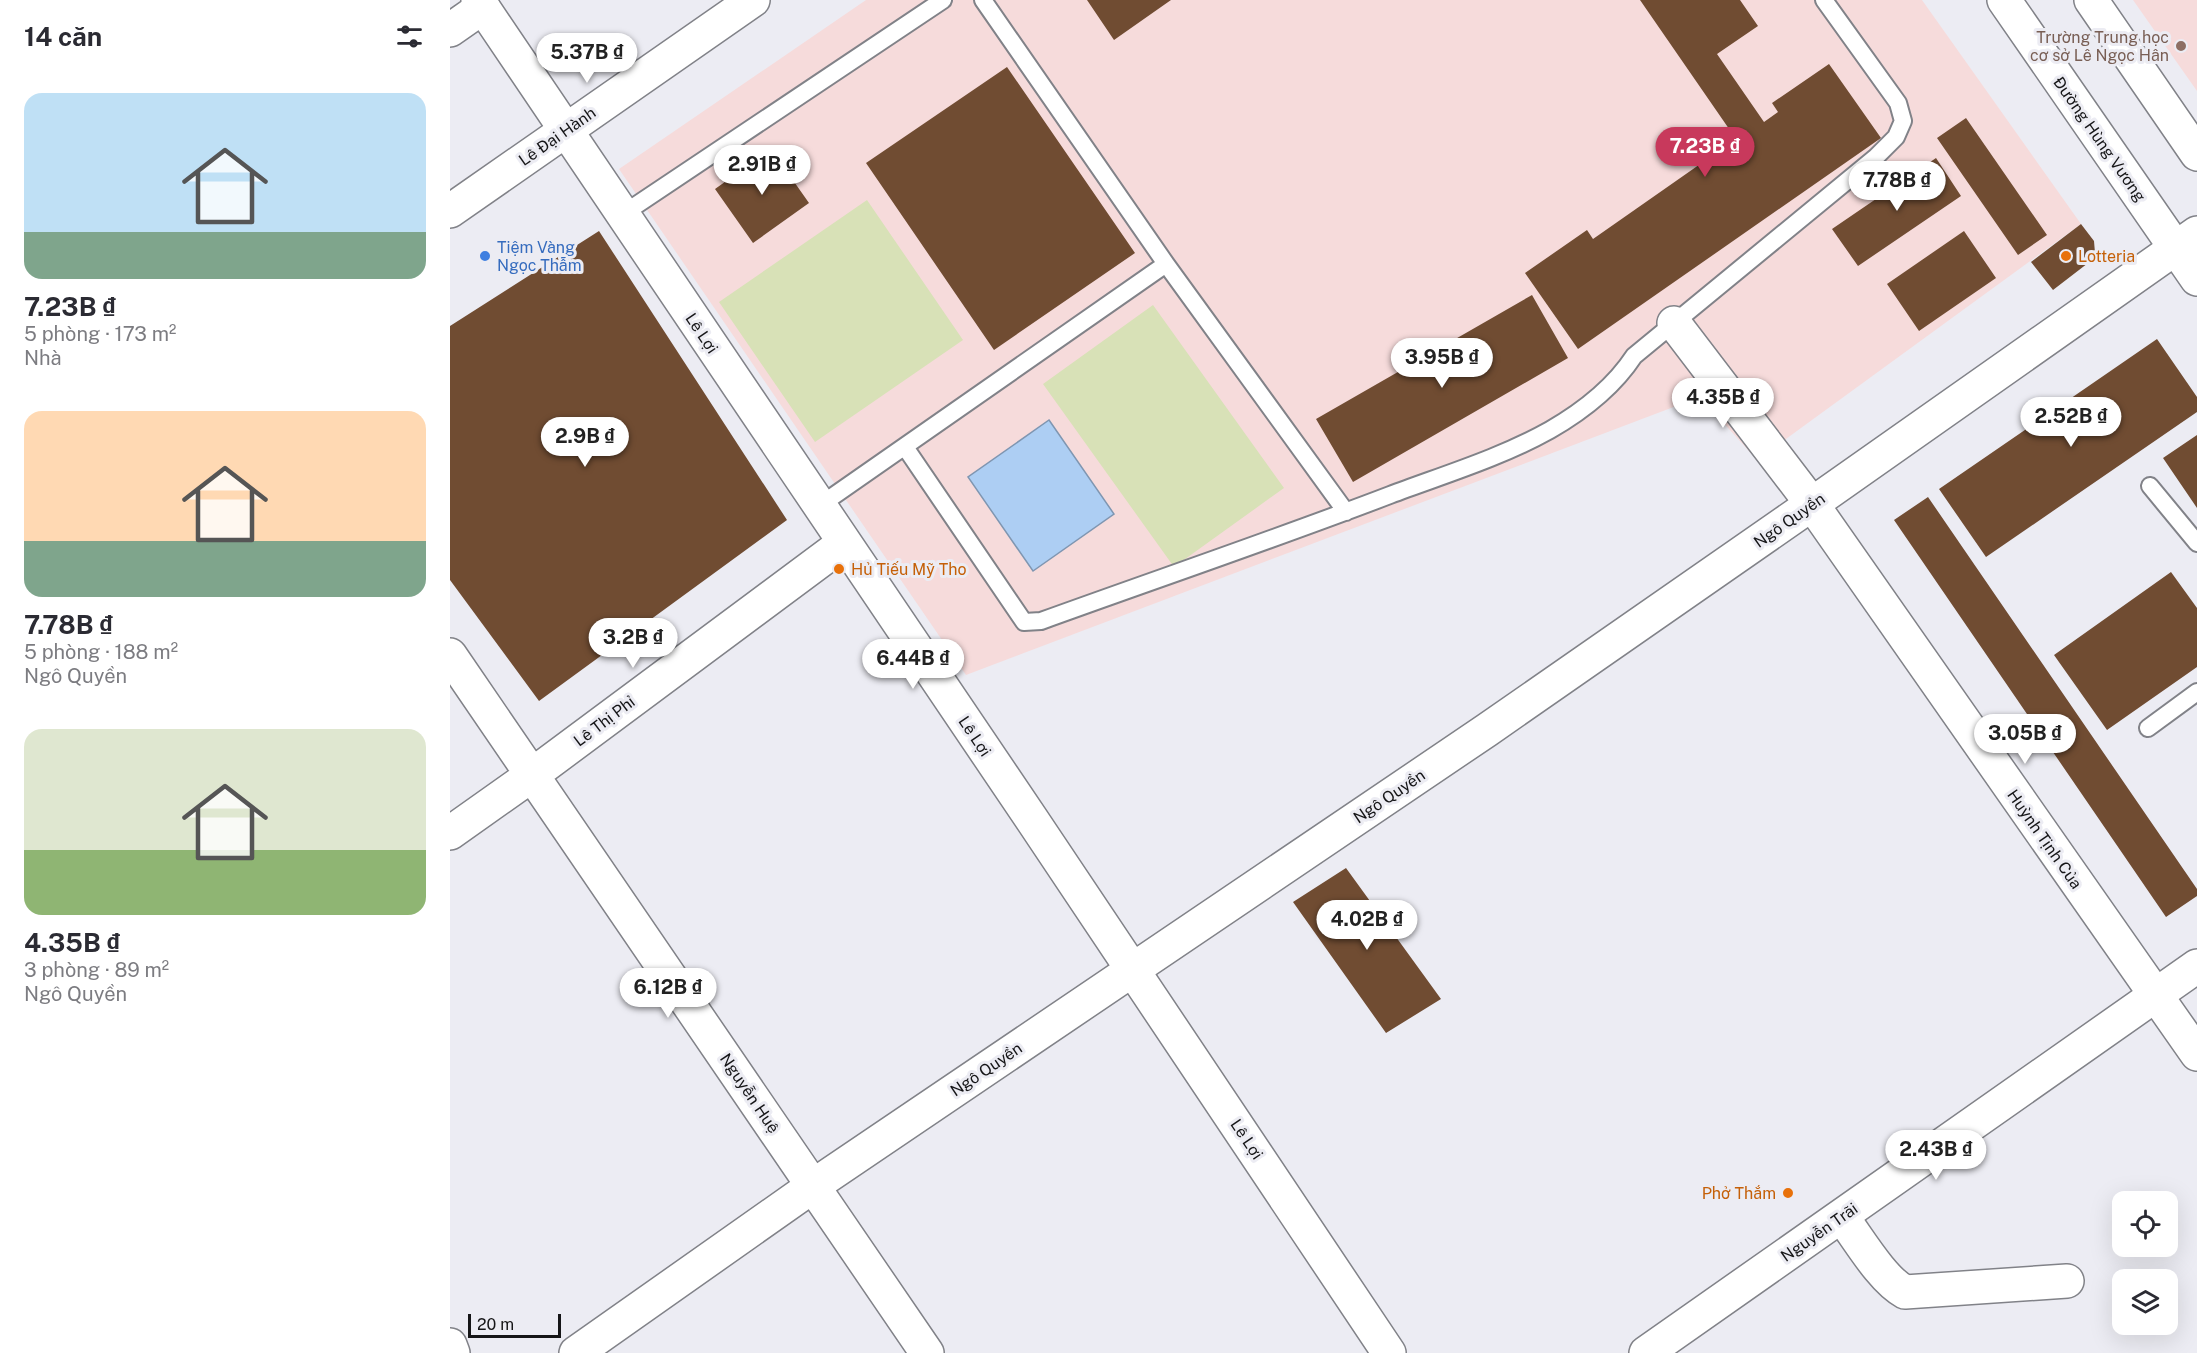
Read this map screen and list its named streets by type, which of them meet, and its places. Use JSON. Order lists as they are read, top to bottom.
{
  "streets": {
    "street": [
      "Lê Đại Hành",
      "Đường Hùng Vương",
      "Lê Lợi",
      "Ngô Quyền",
      "Lê Thị Phỉ",
      "Huỳnh Tịnh Của",
      "Nguyễn Huệ",
      "Nguyễn Trãi"
    ]
  },
  "crossings": [
    ["Lê Đại Hành", "Lê Lợi"],
    ["Đường Hùng Vương", "Ngô Quyền"],
    ["Lê Lợi", "Ngô Quyền"],
    ["Lê Lợi", "Lê Thị Phỉ"],
    ["Ngô Quyền", "Huỳnh Tịnh Của"],
    ["Ngô Quyền", "Nguyễn Huệ"],
    ["Lê Thị Phỉ", "Nguyễn Huệ"],
    ["Huỳnh Tịnh Của", "Nguyễn Trãi"]
  ],
  "places": [
    "Trường Trung học cơ sở Lê Ngọc Hân",
    "Tiệm Vàng Ngọc Thẫm",
    "Lotteria",
    "Hủ Tiếu Mỹ Tho",
    "Phở Thắm"
  ],
  "scale_bar": "20 m",
  "page": {
    "heading": "14 căn",
    "price": [
      "5.37B ₫",
      "7.23B ₫",
      "2.91B ₫",
      "7.78B ₫",
      "3.95B ₫",
      "4.35B ₫",
      "2.52B ₫",
      "2.9B ₫",
      "3.2B ₫",
      "6.44B ₫",
      "3.05B ₫",
      "4.02B ₫",
      "6.12B ₫",
      "2.43B ₫"
    ],
    "list": [
      {
        "name": "7.23B ₫",
        "note": "5 phòng · 173 m² · Nhà"
      },
      {
        "name": "7.78B ₫",
        "note": "5 phòng · 188 m² · Ngô Quyền"
      },
      {
        "name": "4.35B ₫",
        "note": "3 phòng · 89 m² · Ngô Quyền"
      }
    ],
    "scale": "20 m"
  }
}
